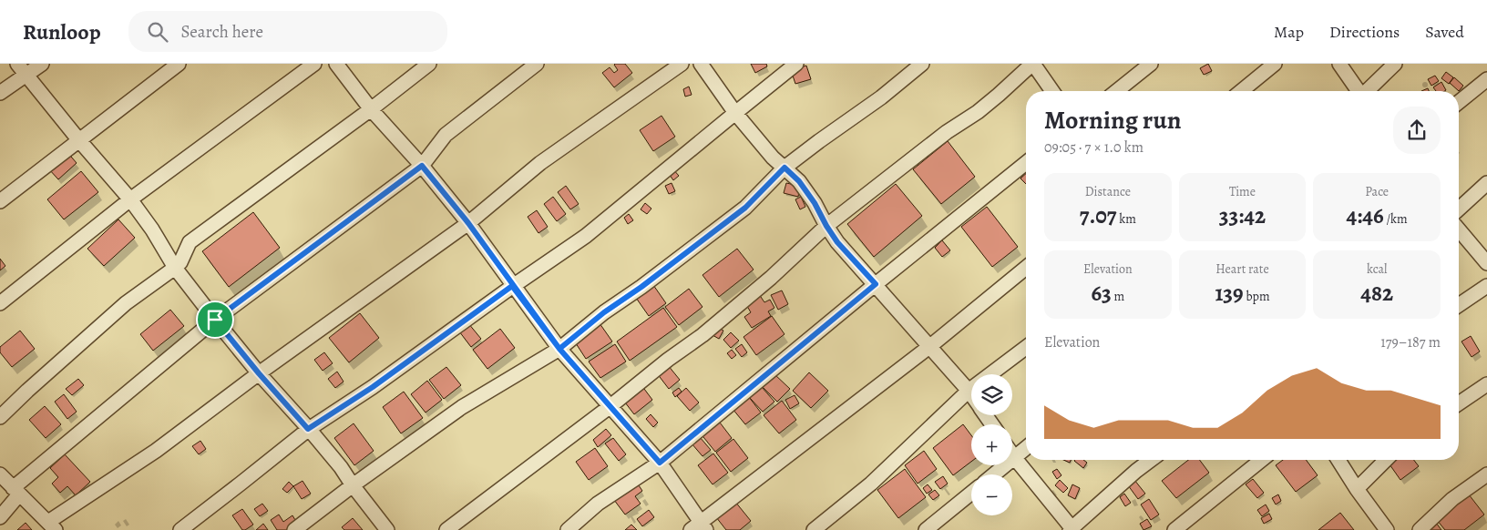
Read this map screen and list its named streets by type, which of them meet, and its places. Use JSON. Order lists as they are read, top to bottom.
{
  "page": {
    "header": "Runloop",
    "search": "Search here",
    "nav": ["Map", "Directions", "Saved"],
    "heading": ["Morning run", "09:05 · 7 × 1.0 km"],
    "stats": [
      ["Distance", "7.07 km"],
      ["Time", "33:42"],
      ["Pace", "4:46 /km"],
      ["Elevation", "63 m"],
      ["Heart rate", "139 bpm"],
      ["kcal", "482"]
    ],
    "chart": ["Elevation", "179–187 m"],
    "map_buttons": ["+", "−"]
  }
}
